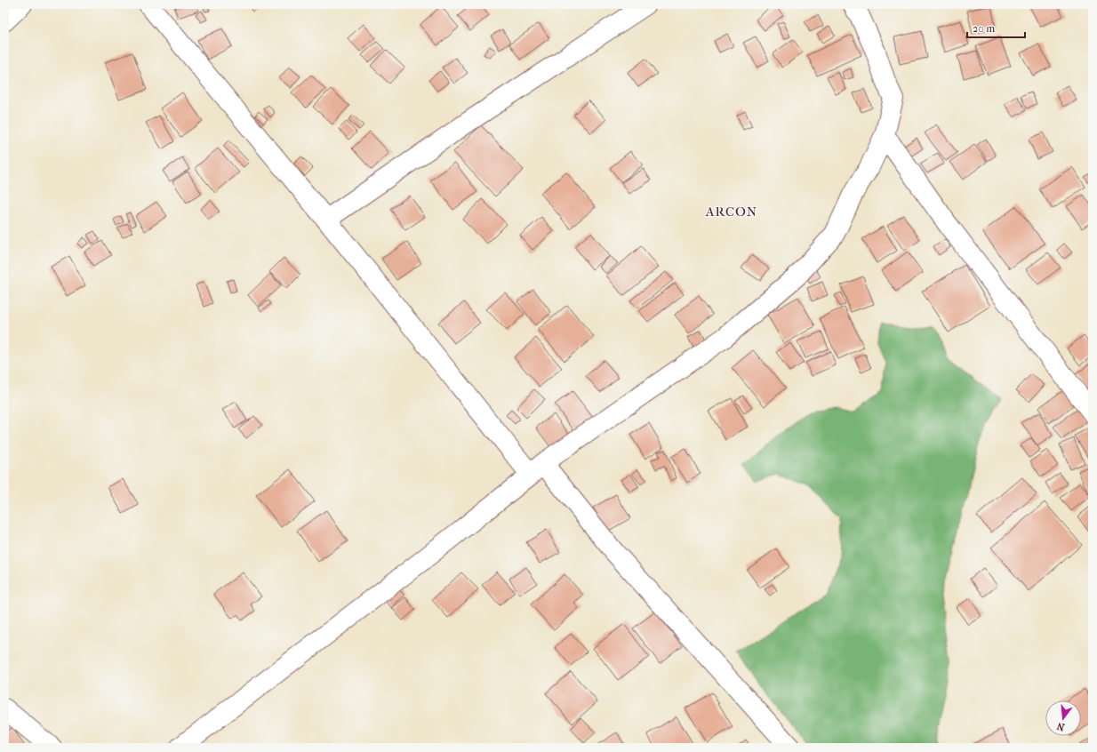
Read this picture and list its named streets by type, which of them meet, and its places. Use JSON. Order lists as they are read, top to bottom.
{
  "districts": ["ARCON"],
  "scale_bar": "20 m",
  "north": "bottom"
}
